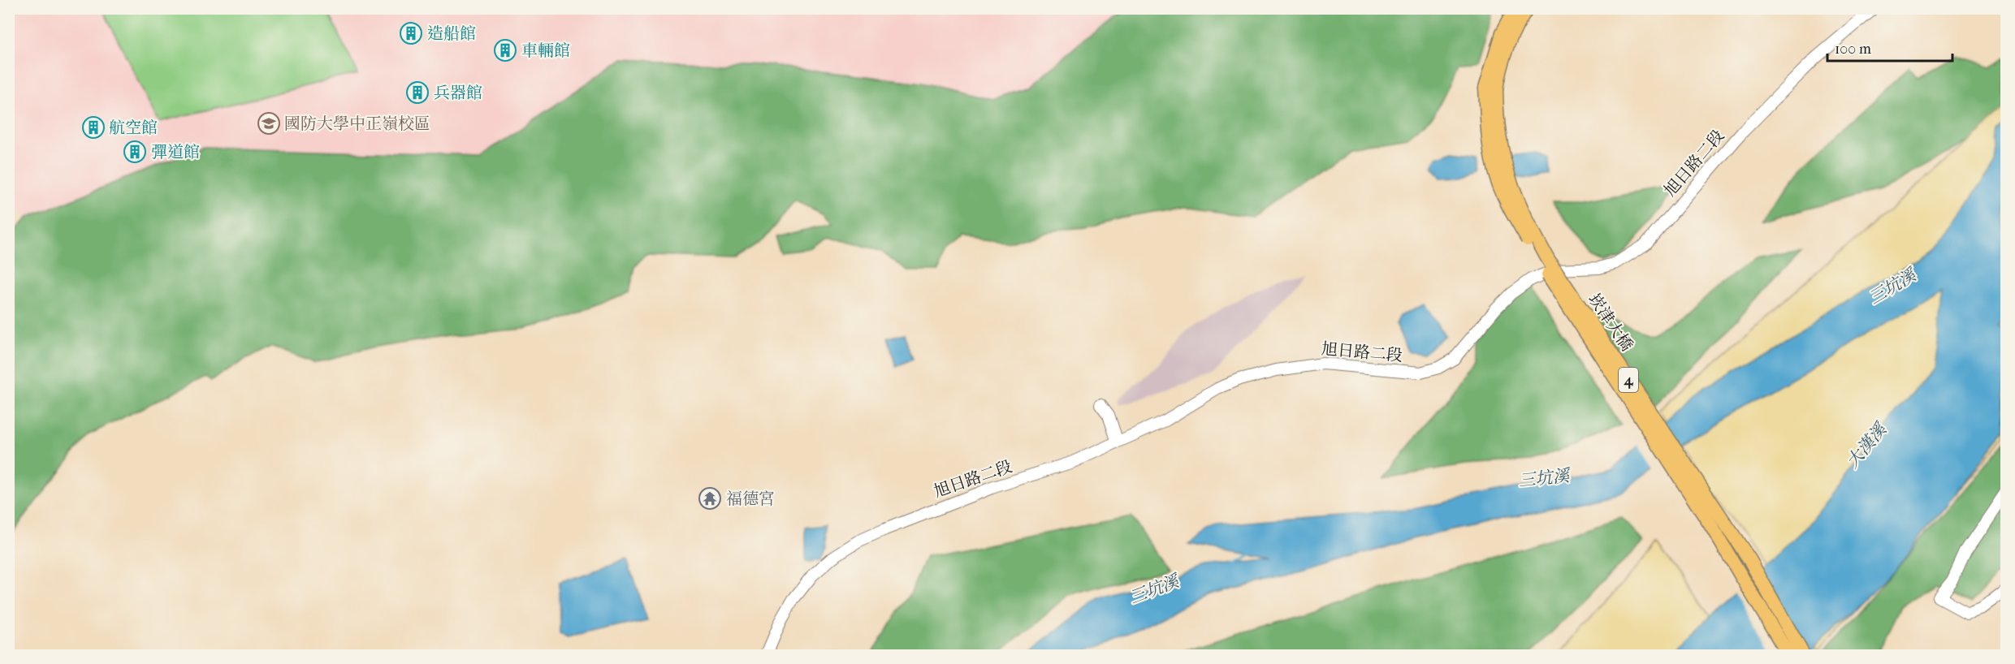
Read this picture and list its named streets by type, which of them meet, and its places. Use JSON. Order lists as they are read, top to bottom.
{
  "streets": {
    "main road": ["崁津大橋", "4"],
    "street": ["旭日路二段"]
  },
  "crossings": [
    ["崁津大橋", "4"]
  ],
  "water": ["三坑溪", "大漢溪"],
  "places": {
    "building": [
      "造船館",
      "車輛館",
      "兵器館",
      "航空館",
      "彈道館"
    ],
    "school or university": ["國防大學中正嶺校區"],
    "temple": ["福德宮"]
  },
  "scale_bar": "100 m"
}
